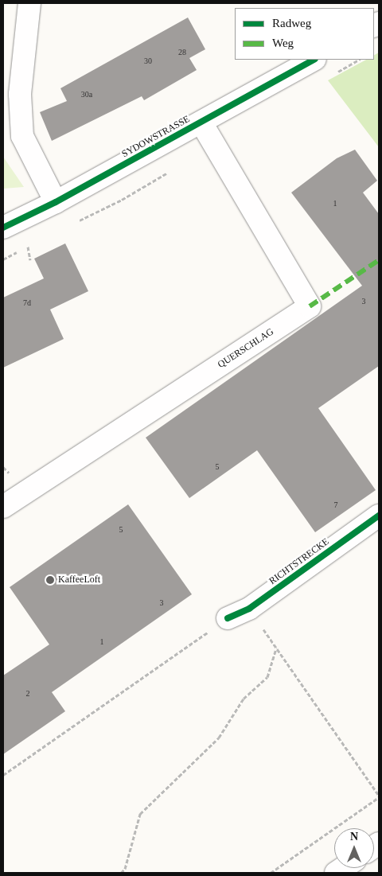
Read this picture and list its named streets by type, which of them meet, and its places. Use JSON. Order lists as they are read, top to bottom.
{
  "streets": {
    "street": ["SYDOWSTRASSE", "QUERSCHLAG", "RICHTSTRECKE"]
  },
  "crossings": [
    ["SYDOWSTRASSE", "QUERSCHLAG"]
  ],
  "places": ["KaffeeLoft"],
  "house_numbers": [
    "28",
    "30",
    "30a",
    "1",
    "3",
    "7d",
    "5",
    "7",
    "5",
    "3",
    "1",
    "2"
  ],
  "legend": ["Radweg", "Weg"],
  "north": "top"
}
